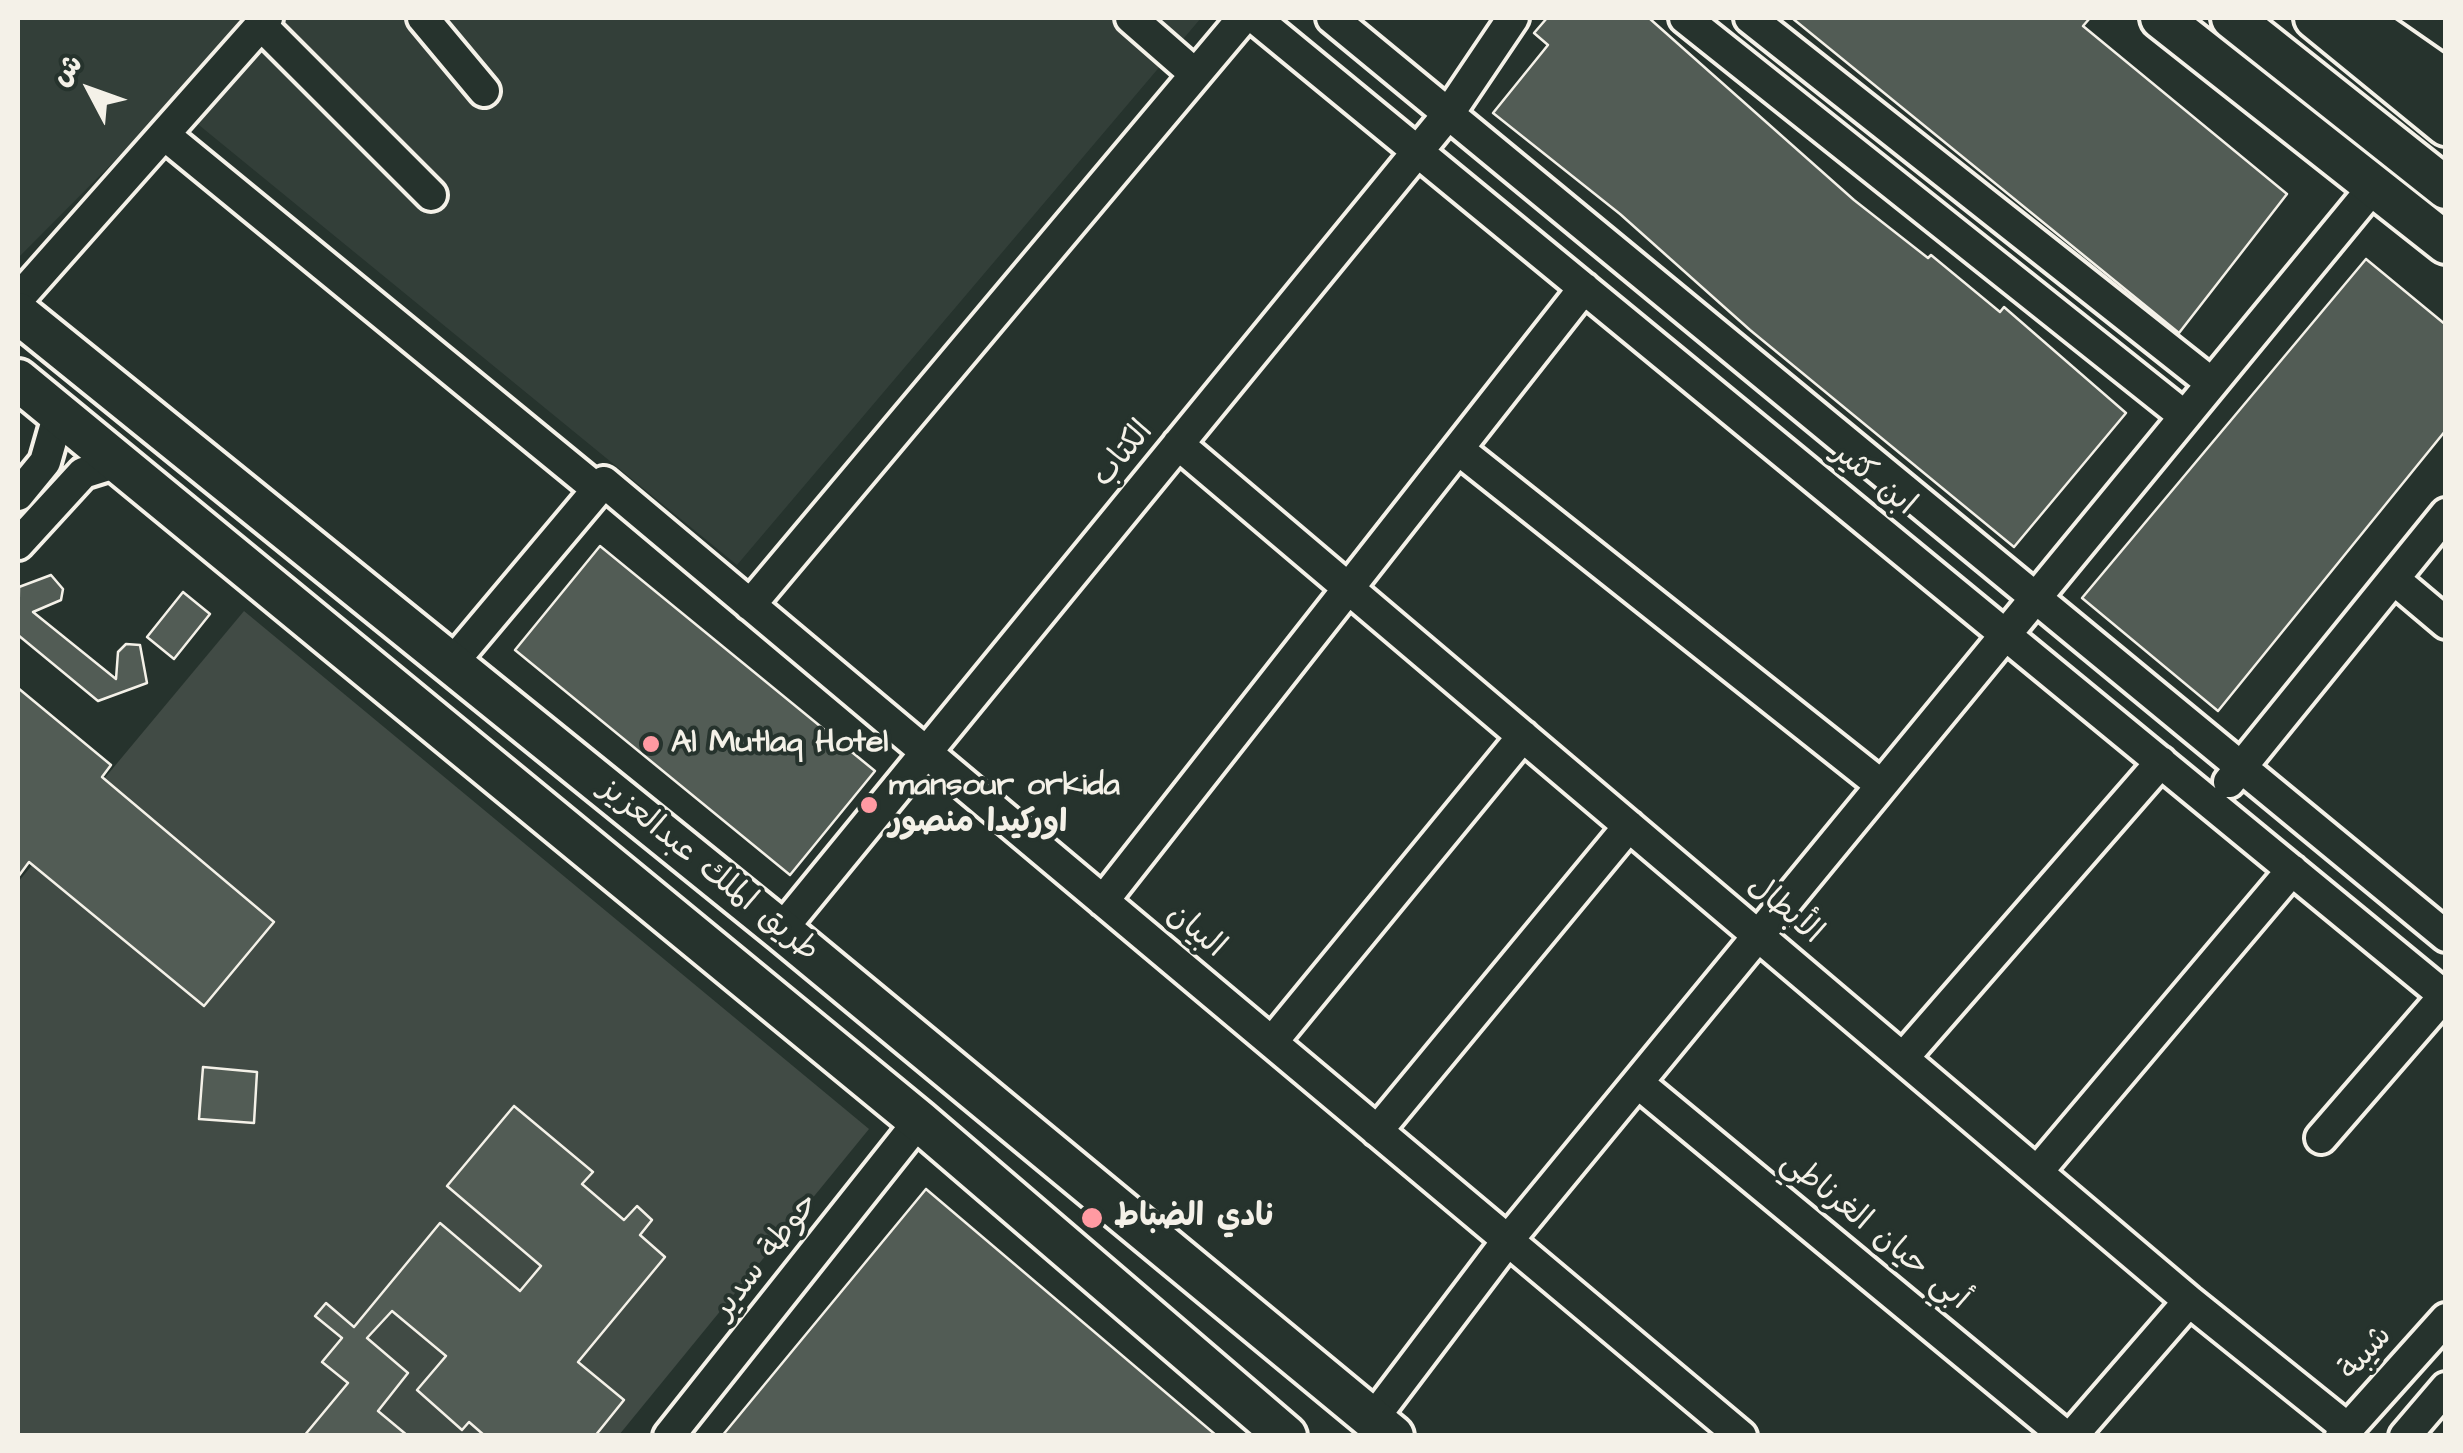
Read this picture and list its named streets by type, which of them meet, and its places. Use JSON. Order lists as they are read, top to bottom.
{
  "streets": {
    "main road": ["طريق الملك عبدالعزيز"],
    "street": [
      "الكتاب",
      "ابن كثير",
      "الأبطال",
      "البيان",
      "أبي حيان الغرناطي",
      "حوطة سدير",
      "شيبة"
    ]
  },
  "crossings": [
    ["الكتاب", "ابن كثير"],
    ["الكتاب", "طريق الملك عبدالعزيز"],
    ["الكتاب", "الأبطال"],
    ["الكتاب", "البيان"],
    ["طريق الملك عبدالعزيز", "حوطة سدير"],
    ["الأبطال", "شيبة"]
  ],
  "places": ["Al Mutlaq Hotel", "mansour orkida اوركيدا منصور", "نادي الضباط"],
  "north": "top left"
}
